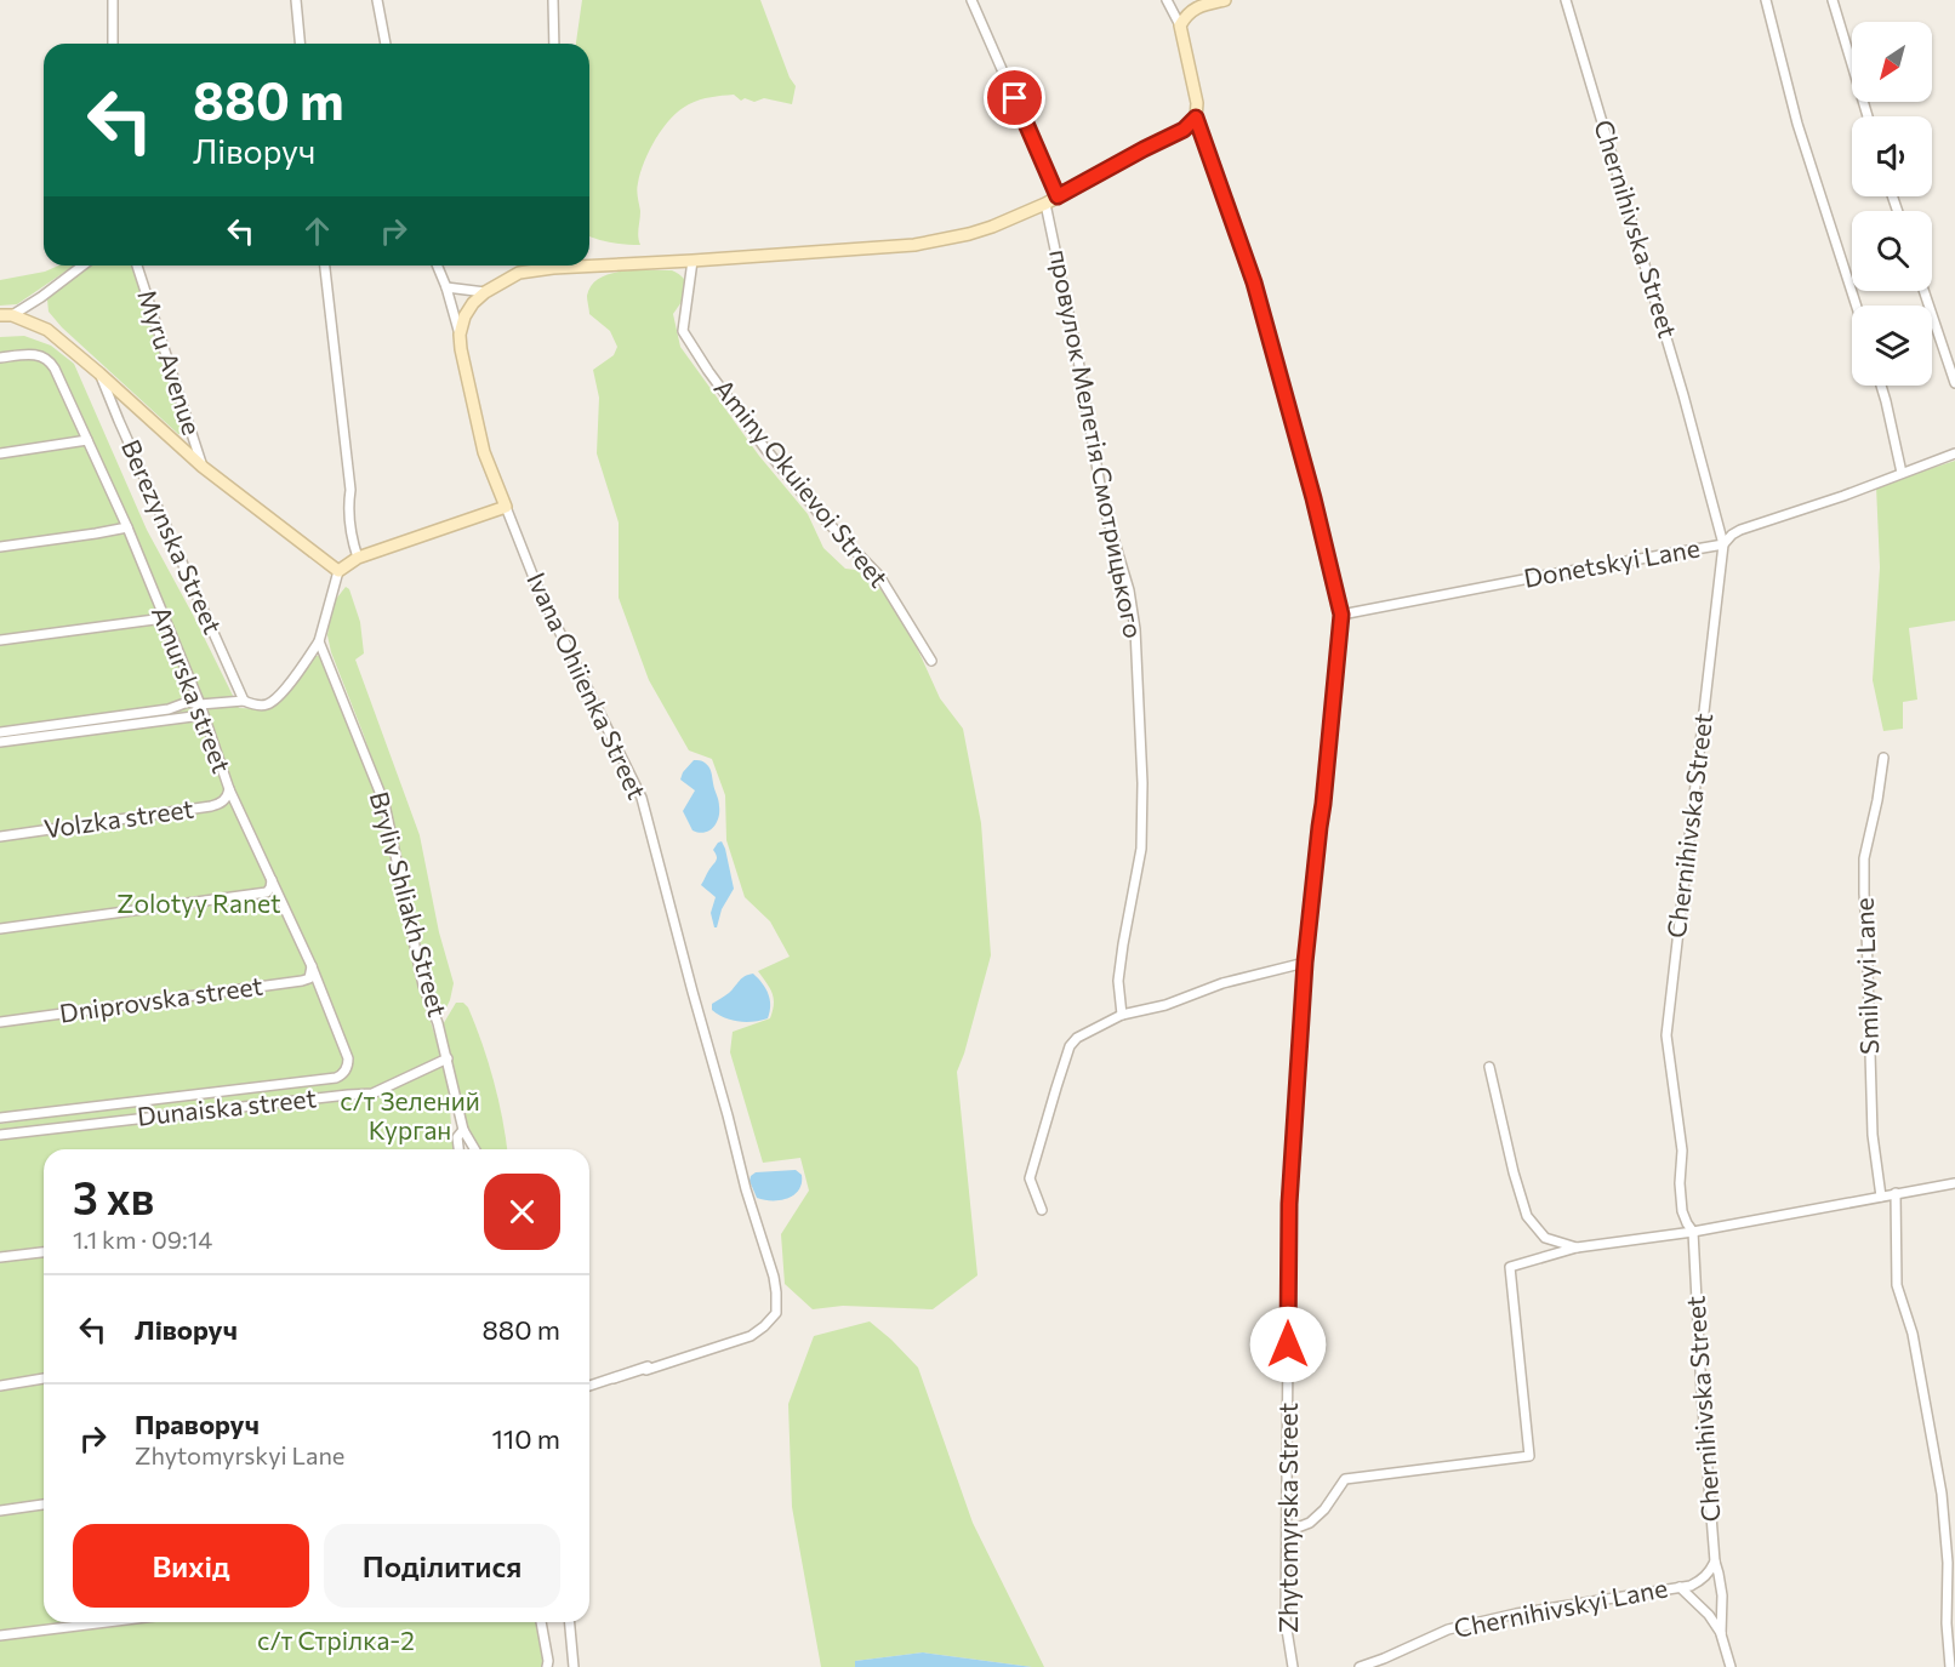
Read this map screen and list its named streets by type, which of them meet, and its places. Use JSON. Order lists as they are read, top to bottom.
{
  "streets": {
    "street": [
      "Chernihivska Street",
      "Myru Avenue",
      "провулок Мелетія Смотрицького",
      "Aminy Okuievoi Street",
      "Berezynska Street",
      "Donetskyi Lane",
      "Ivana Ohiienka Street",
      "Amurska street",
      "Volzka street",
      "Bryliv Shliakh Street",
      "Smilyvyi Lane",
      "Dniprovska street",
      "Dunaiska street",
      "Zhytomyrska Street",
      "Chernihivskyi Lane"
    ]
  },
  "crossings": [
    ["Chernihivska Street", "Donetskyi Lane"],
    ["Chernihivska Street", "Chernihivskyi Lane"],
    ["Myru Avenue", "Berezynska Street"],
    ["Donetskyi Lane", "Zhytomyrska Street"],
    ["Amurska street", "Volzka street"],
    ["Amurska street", "Dniprovska street"],
    ["Amurska street", "Dunaiska street"],
    ["Bryliv Shliakh Street", "Dunaiska street"]
  ],
  "parks": ["Zolotyy Ranet", "с/т Зелений Курган", "с/т Стрілка-2"],
  "north": "bottom left",
  "page": {
    "turn": ["880 m", "Ліворуч"],
    "heading": ["3 хв", "1.1 km · 09:14"],
    "list": [
      {
        "name": "Ліворуч",
        "value": "880 m"
      },
      {
        "name": "Праворуч",
        "note": "Zhytomyrskyi Lane",
        "value": "110 m"
      }
    ],
    "buttons": ["Вихід", "Поділитися"]
  }
}
